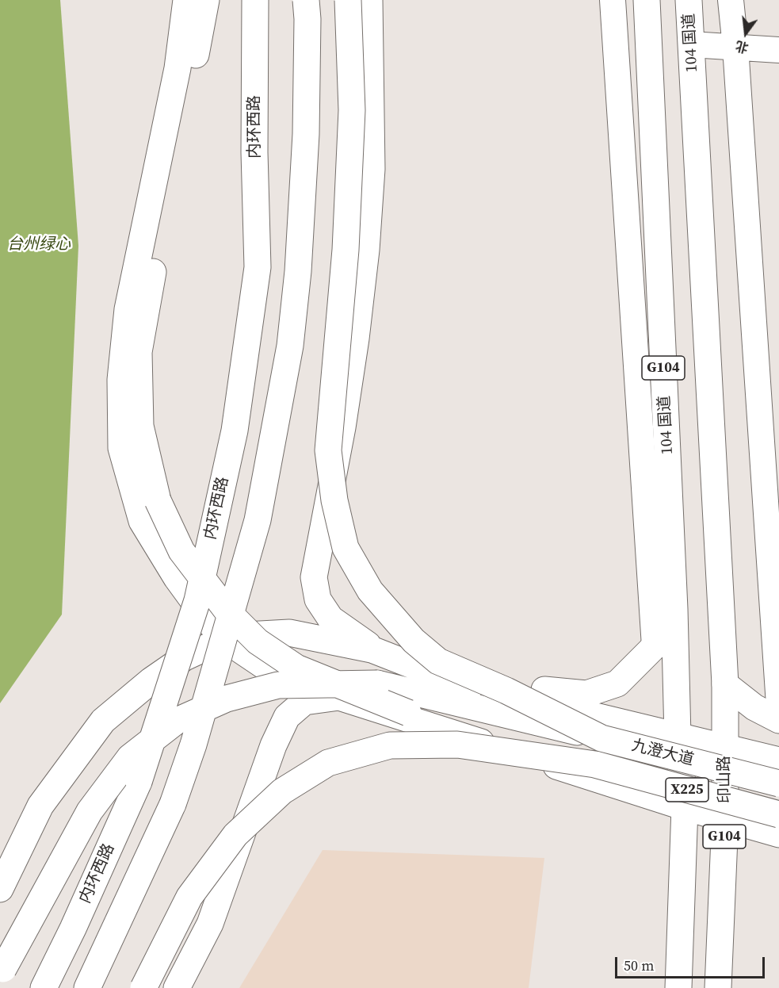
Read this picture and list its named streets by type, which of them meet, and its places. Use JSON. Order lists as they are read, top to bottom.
{
  "streets": {
    "main road": [
      "104 国道",
      "内环西路",
      "G104",
      "九澄大道",
      "印山路",
      "X225"
    ]
  },
  "crossings": [
    ["104 国道", "G104"],
    ["104 国道", "印山路"]
  ],
  "parks": ["台州绿心"],
  "scale_bar": "50 m",
  "north": "bottom"
}
